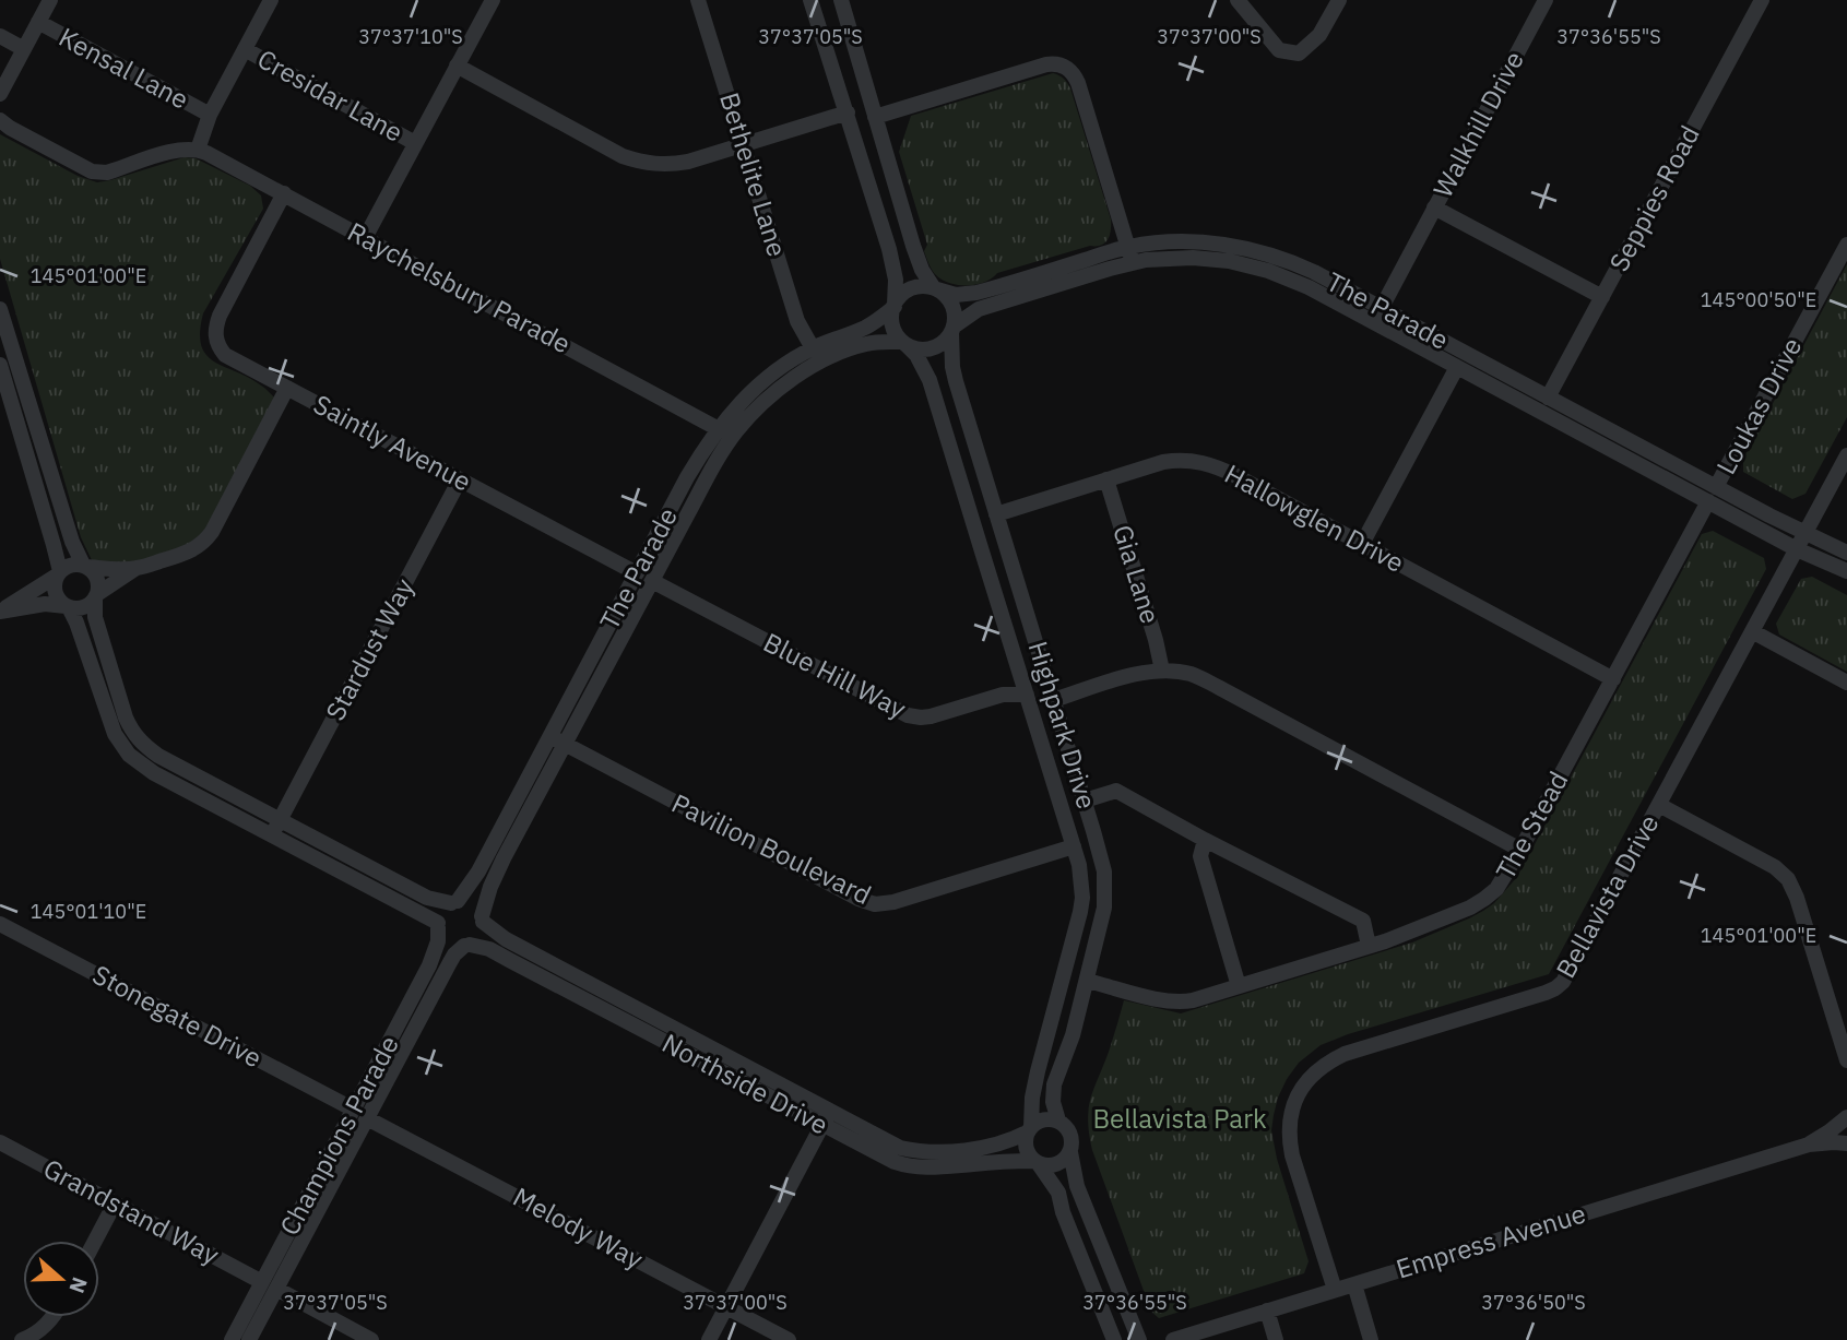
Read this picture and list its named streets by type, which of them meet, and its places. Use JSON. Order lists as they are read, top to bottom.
{
  "streets": {
    "street": [
      "Kensal Lane",
      "Cresidar Lane",
      "Walkhill Drive",
      "Bethelite Lane",
      "Seppies Road",
      "Raychelsbury Parade",
      "The Parade",
      "Loukas Drive",
      "Saintly Avenue",
      "Hallowglen Drive",
      "Gia Lane",
      "Stardust Way",
      "Blue Hill Way",
      "Highpark Drive",
      "The Stead",
      "Pavilion Boulevard",
      "Bellavista Drive",
      "Stonegate Drive",
      "Northside Drive",
      "Champions Parade",
      "Grandstand Way",
      "Melody Way",
      "Empress Avenue"
    ]
  },
  "crossings": [
    ["Walkhill Drive", "Seppies Road"],
    ["Walkhill Drive", "The Parade"],
    ["Bethelite Lane", "The Parade"],
    ["Seppies Road", "The Parade"],
    ["Raychelsbury Parade", "The Parade"],
    ["Raychelsbury Parade", "Saintly Avenue"],
    ["The Parade", "Loukas Drive"],
    ["The Parade", "Saintly Avenue"],
    ["The Parade", "Blue Hill Way"],
    ["The Parade", "Highpark Drive"],
    ["The Parade", "The Stead"],
    ["The Parade", "Pavilion Boulevard"],
    ["The Parade", "Bellavista Drive"],
    ["The Parade", "Northside Drive"],
    ["The Parade", "Champions Parade"],
    ["Saintly Avenue", "Stardust Way"],
    ["Hallowglen Drive", "Gia Lane"],
    ["Hallowglen Drive", "Highpark Drive"],
    ["Hallowglen Drive", "The Stead"],
    ["Blue Hill Way", "Highpark Drive"],
    ["Highpark Drive", "The Stead"],
    ["Highpark Drive", "Pavilion Boulevard"],
    ["Highpark Drive", "Northside Drive"],
    ["Bellavista Drive", "Empress Avenue"],
    ["Stonegate Drive", "Champions Parade"],
    ["Stonegate Drive", "Melody Way"],
    ["Northside Drive", "Champions Parade"],
    ["Champions Parade", "Grandstand Way"],
    ["Champions Parade", "Melody Way"]
  ],
  "parks": ["Bellavista Park"],
  "north": "right",
  "coordinates": [
    "37°37'10\"S",
    "37°37'05\"S",
    "37°37'00\"S",
    "37°36'55\"S",
    "145°01'00\"E",
    "145°00'50\"E",
    "145°01'10\"E",
    "37°36'50\"S"
  ]
}
